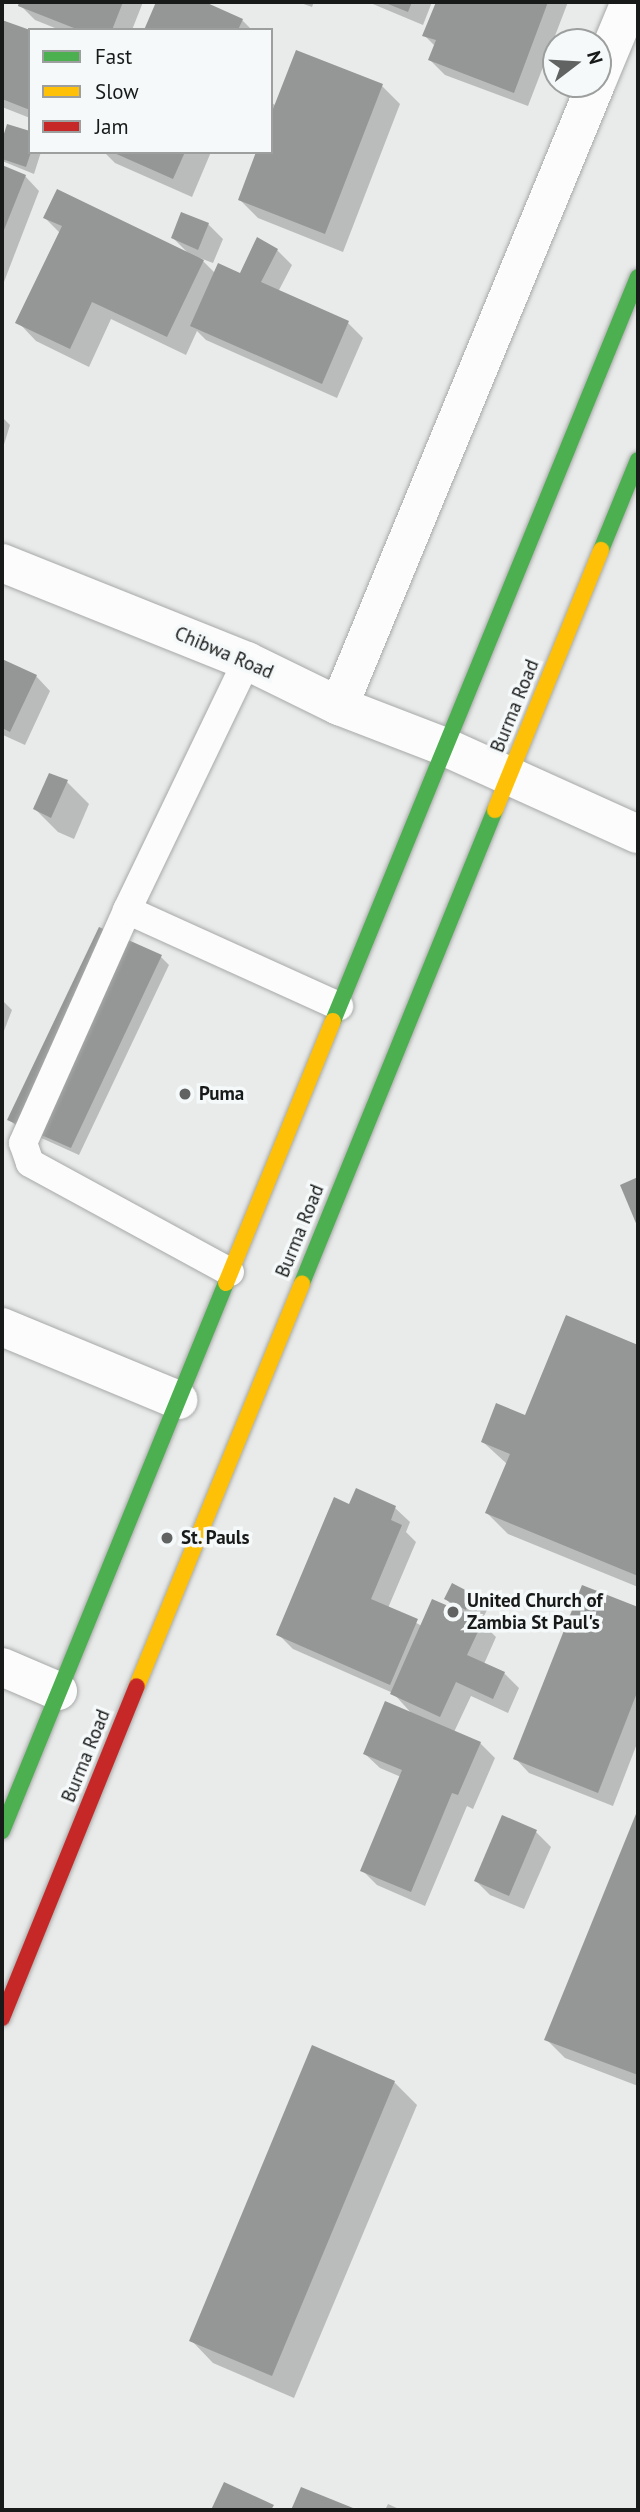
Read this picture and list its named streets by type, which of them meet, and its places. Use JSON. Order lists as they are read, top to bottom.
{
  "streets": {
    "main road": ["Burma Road"],
    "street": ["Chibwa Road"]
  },
  "crossings": [
    ["Chibwa Road", "Burma Road"]
  ],
  "places": ["Puma", "St. Pauls", "United Church of Zambia St Paul's"],
  "legend": ["Fast", "Slow", "Jam"],
  "north": "right"
}
